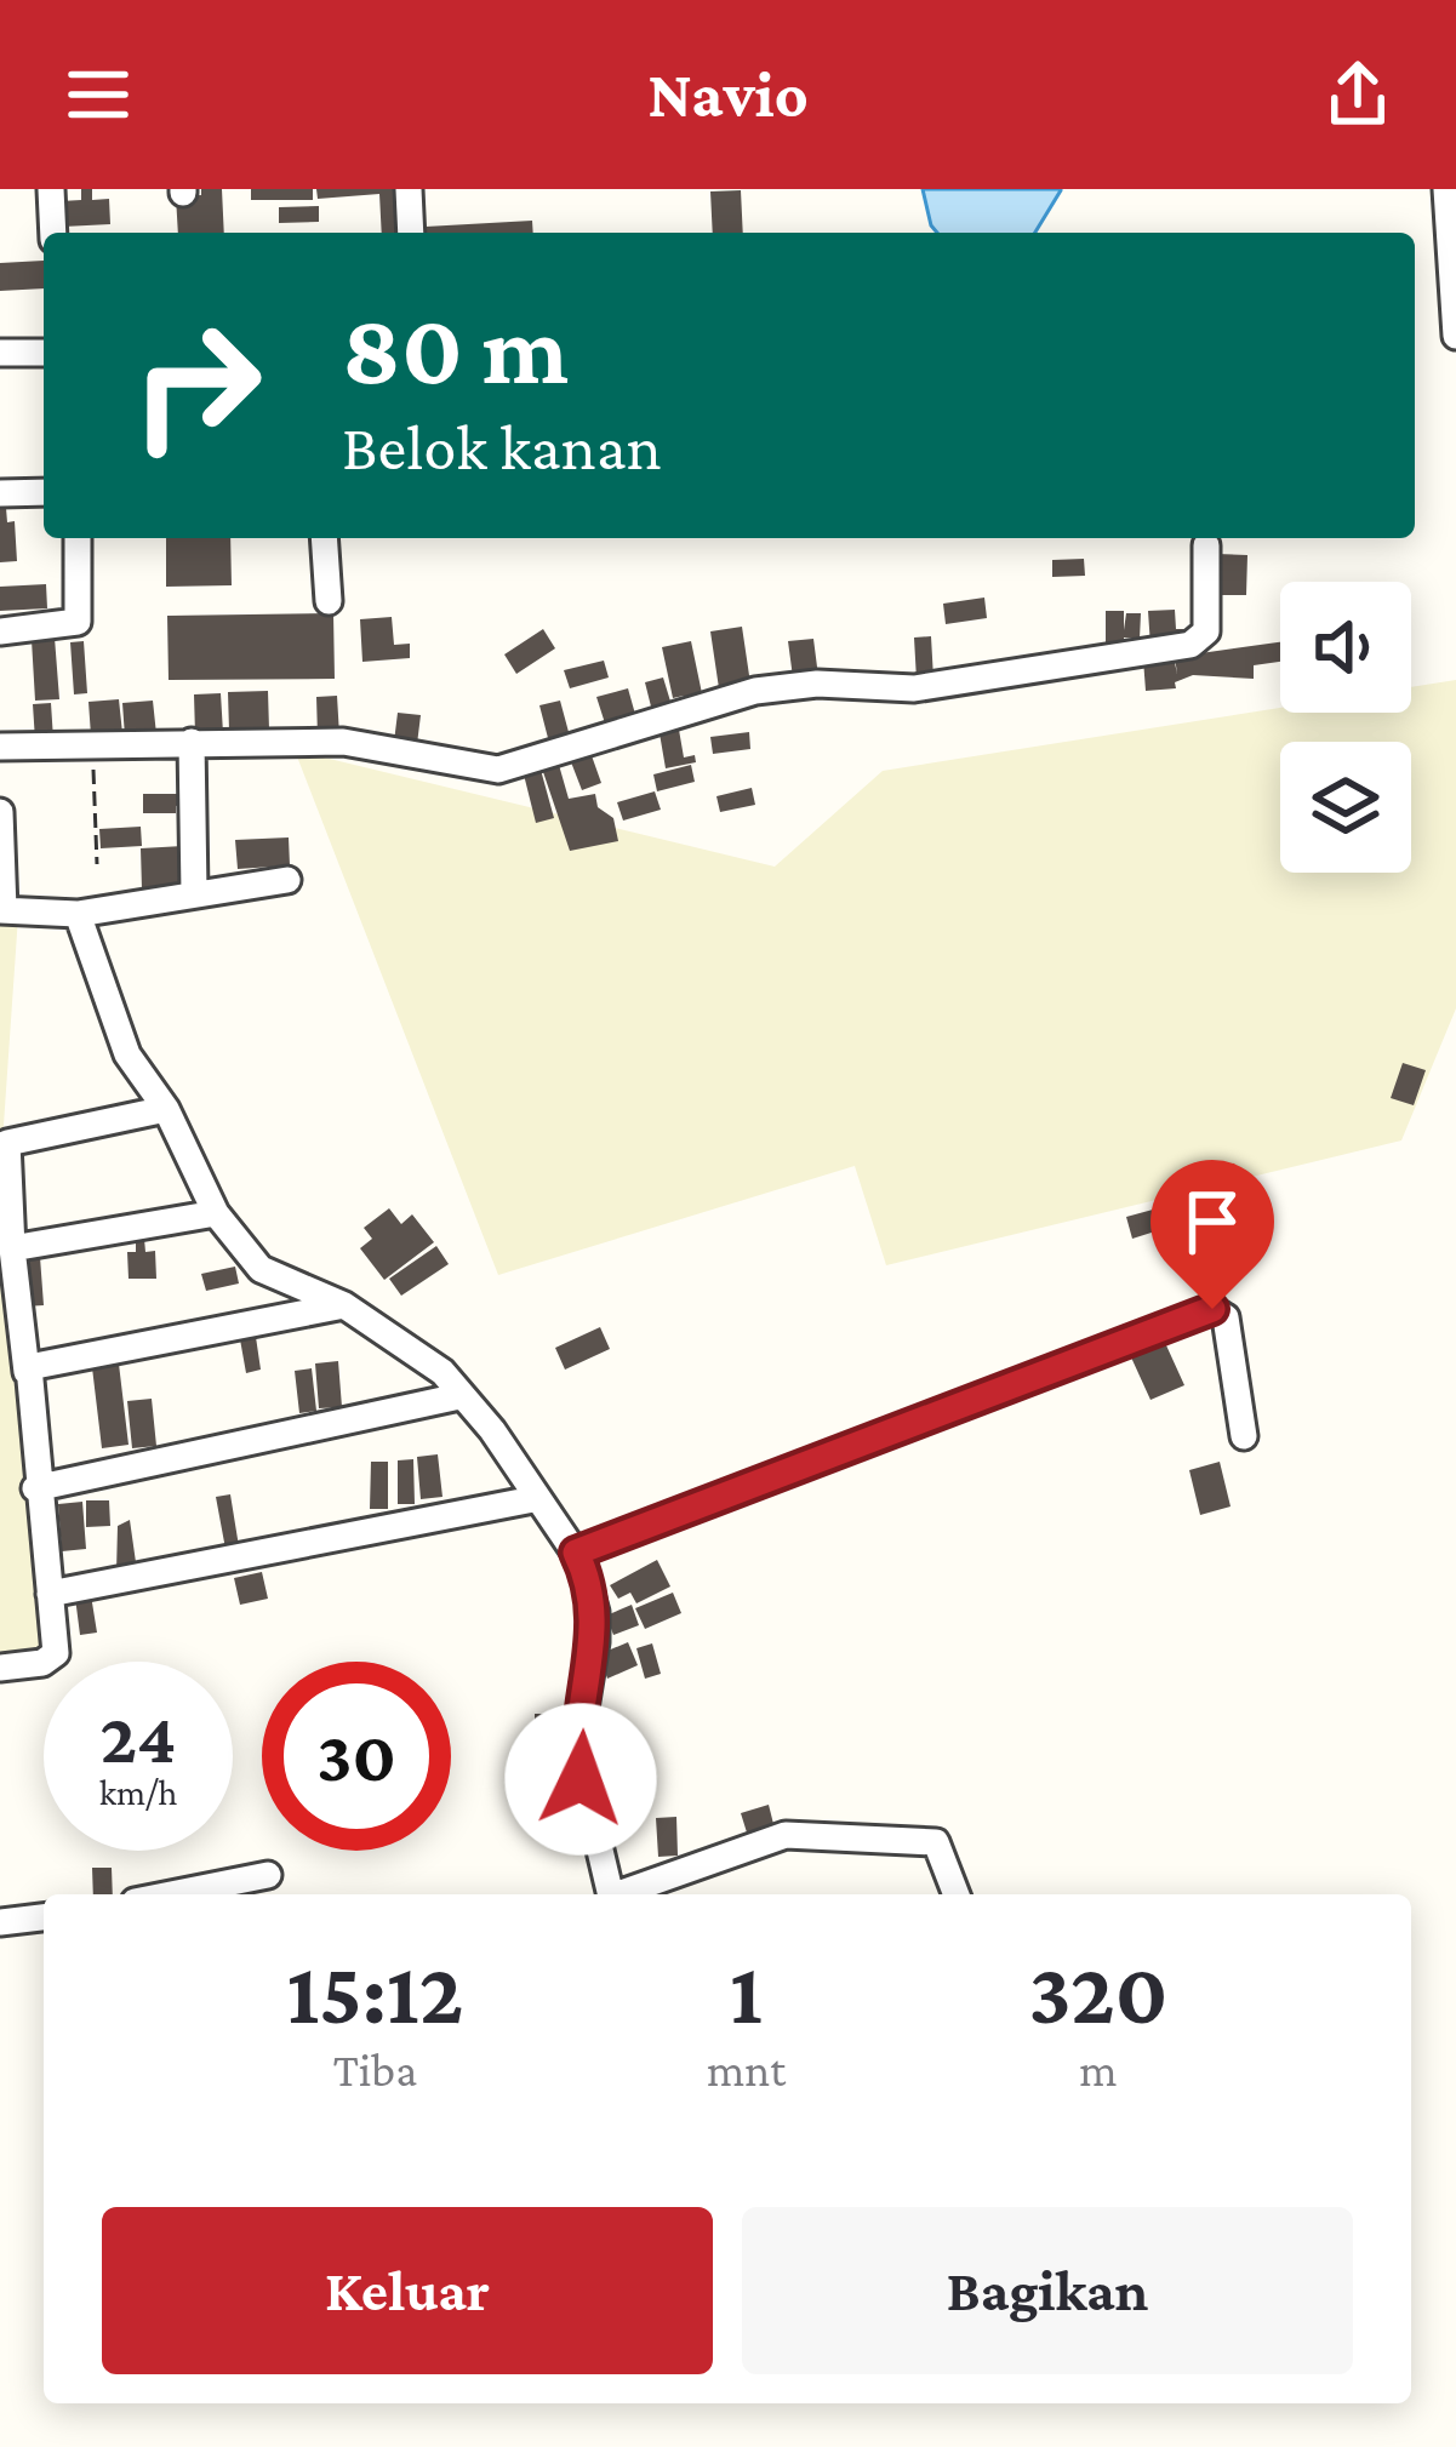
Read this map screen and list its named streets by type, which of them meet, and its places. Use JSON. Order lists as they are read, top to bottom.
{
  "page": {
    "header": "Navio",
    "turn": ["80 m", "Belok kanan"],
    "speed": "24 km/h",
    "limit": "30",
    "eta": [
      "15:12",
      "Tiba",
      "1",
      "mnt",
      "320",
      "m"
    ],
    "buttons": ["Keluar", "Bagikan"]
  }
}
